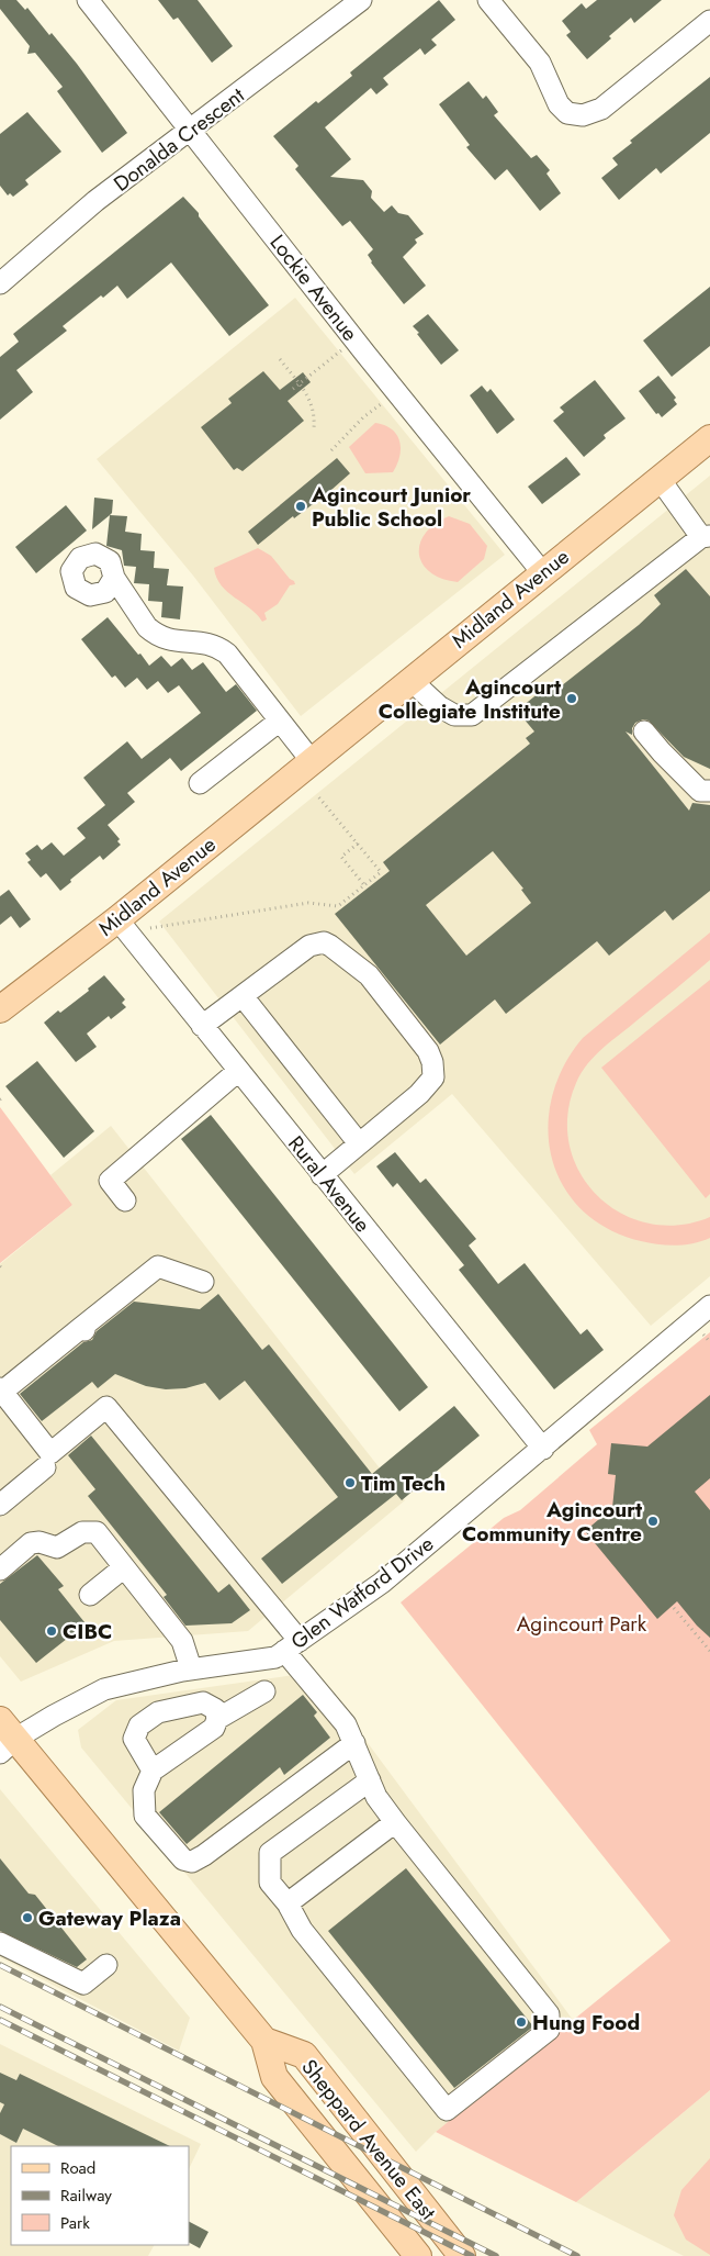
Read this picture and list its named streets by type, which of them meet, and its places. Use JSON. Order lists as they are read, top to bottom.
{
  "streets": {
    "main road": ["Midland Avenue", "Sheppard Avenue East"],
    "street": [
      "Donalda Crescent",
      "Lockie Avenue",
      "Rural Avenue",
      "Glen Watford Drive"
    ]
  },
  "crossings": [
    ["Donalda Crescent", "Lockie Avenue"],
    ["Lockie Avenue", "Midland Avenue"],
    ["Midland Avenue", "Rural Avenue"],
    ["Rural Avenue", "Glen Watford Drive"],
    ["Glen Watford Drive", "Sheppard Avenue East"]
  ],
  "parks": ["Agincourt Park"],
  "places": [
    "Agincourt Junior Public School",
    "Agincourt Collegiate Institute",
    "Tim Tech",
    "Agincourt Community Centre",
    "CIBC",
    "Gateway Plaza",
    "Hung Food"
  ],
  "legend": ["Road", "Railway", "Park"]
}
